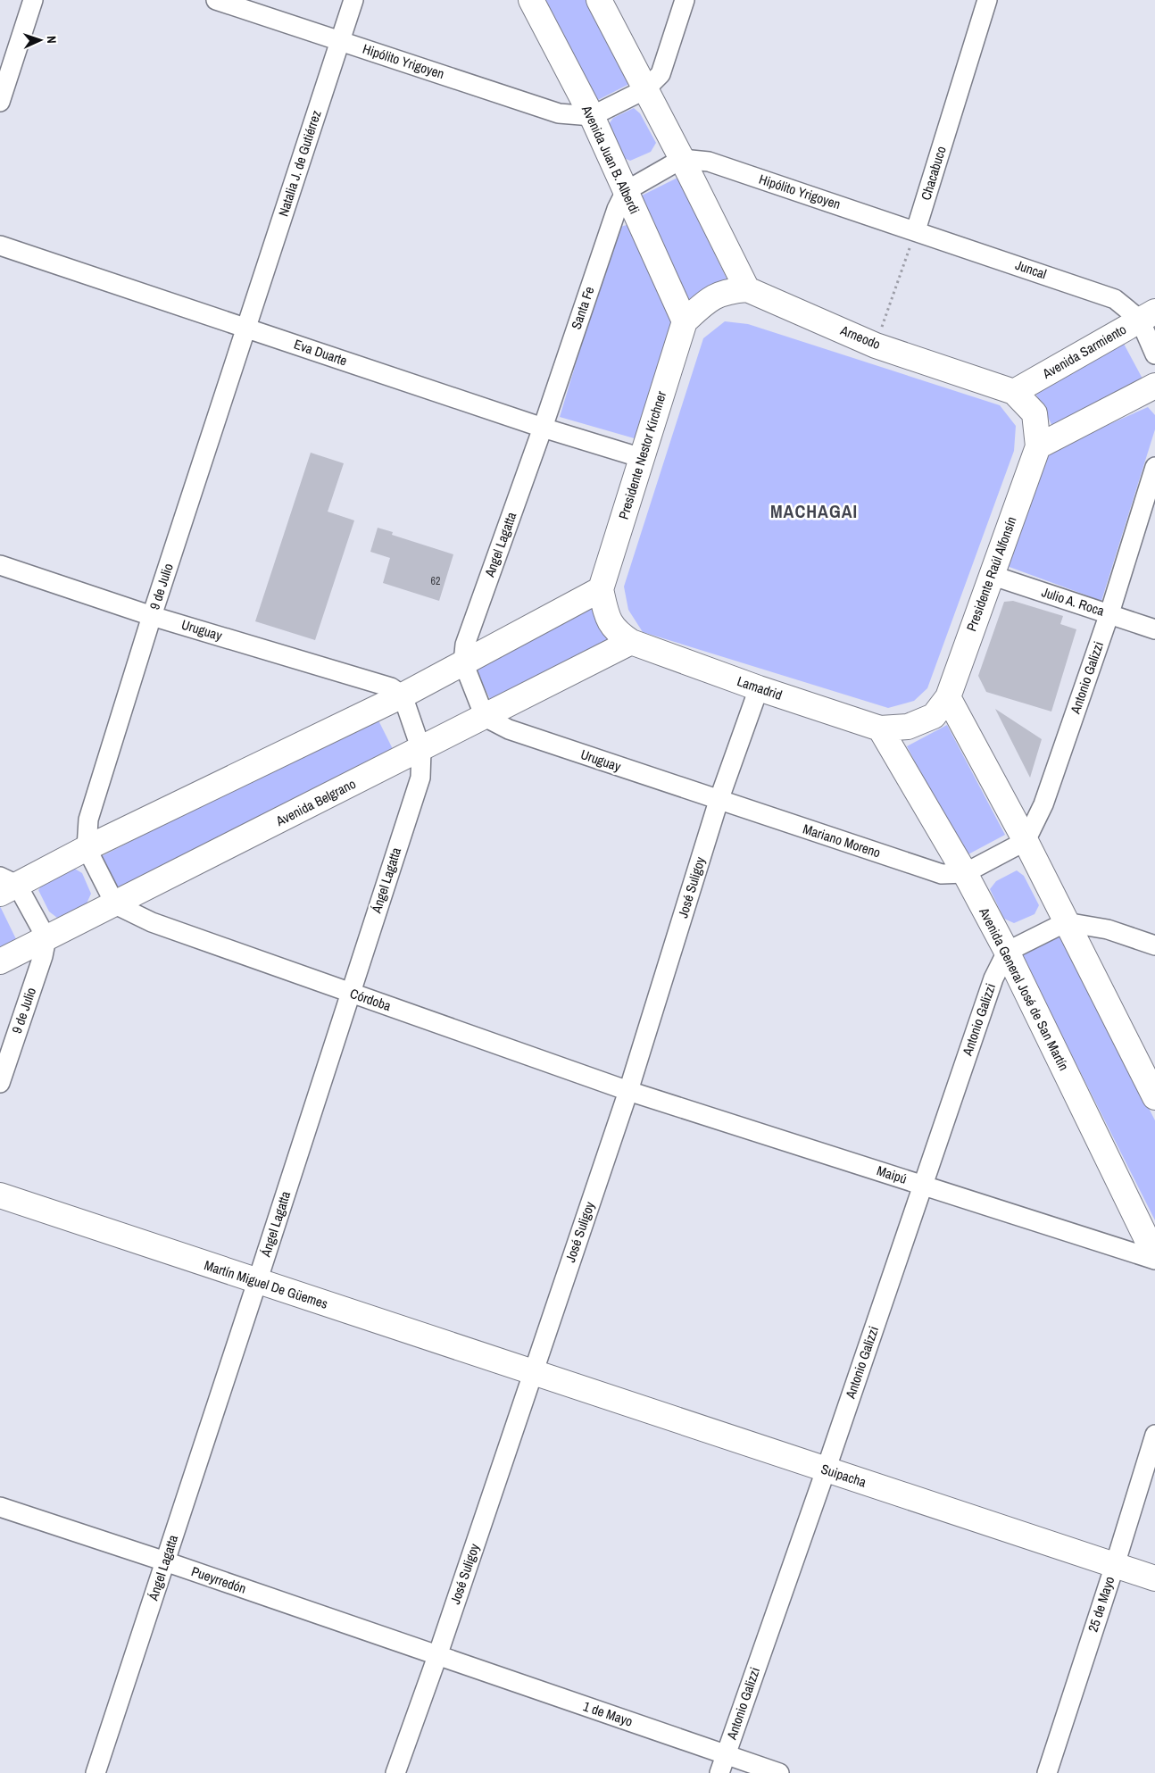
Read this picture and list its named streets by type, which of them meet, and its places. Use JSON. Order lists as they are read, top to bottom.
{
  "streets": {
    "street": [
      "Hipólito Yrigoyen",
      "Avenida Juan B. Alberdi",
      "Natalia J. de Gutiérrez",
      "Chacabuco",
      "Juncal",
      "Santa Fe",
      "Arneodo",
      "Avenida Sarmiento",
      "Eva Duarte",
      "Presidente Nestor Kirchner",
      "Angel Lagatta",
      "Presidente Raúl Alfonsín",
      "9 de Julio",
      "Julio A. Roca",
      "Uruguay",
      "Antonio Galizzi",
      "Lamadrid",
      "Avenida Belgrano",
      "Mariano Moreno",
      "Ángel Lagatta",
      "José Suligoy",
      "Avenida General José de San Martín",
      "Córdoba",
      "Maipú",
      "Martín Miguel De Güemes",
      "Suipacha",
      "Pueyrredón",
      "25 de Mayo",
      "1 de Mayo"
    ]
  },
  "crossings": [
    ["Hipólito Yrigoyen", "Avenida Juan B. Alberdi"],
    ["Hipólito Yrigoyen", "Natalia J. de Gutiérrez"],
    ["Hipólito Yrigoyen", "Chacabuco"],
    ["Hipólito Yrigoyen", "Juncal"],
    ["Avenida Juan B. Alberdi", "Santa Fe"],
    ["Avenida Juan B. Alberdi", "Presidente Nestor Kirchner"],
    ["Natalia J. de Gutiérrez", "Eva Duarte"],
    ["Natalia J. de Gutiérrez", "9 de Julio"],
    ["Chacabuco", "Juncal"],
    ["Juncal", "Avenida Sarmiento"],
    ["Santa Fe", "Eva Duarte"],
    ["Santa Fe", "Angel Lagatta"],
    ["Arneodo", "Avenida Sarmiento"],
    ["Arneodo", "Presidente Nestor Kirchner"],
    ["Arneodo", "Presidente Raúl Alfonsín"],
    ["Avenida Sarmiento", "Presidente Raúl Alfonsín"],
    ["Eva Duarte", "Presidente Nestor Kirchner"],
    ["Eva Duarte", "Angel Lagatta"],
    ["Eva Duarte", "9 de Julio"],
    ["Presidente Nestor Kirchner", "Lamadrid"],
    ["Presidente Raúl Alfonsín", "Julio A. Roca"],
    ["Presidente Raúl Alfonsín", "Lamadrid"],
    ["9 de Julio", "Uruguay"],
    ["9 de Julio", "Avenida Belgrano"],
    ["Julio A. Roca", "Antonio Galizzi"],
    ["Uruguay", "Avenida Belgrano"],
    ["Uruguay", "Mariano Moreno"],
    ["Uruguay", "José Suligoy"],
    ["Antonio Galizzi", "Avenida General José de San Martín"],
    ["Antonio Galizzi", "Maipú"],
    ["Antonio Galizzi", "Suipacha"],
    ["Antonio Galizzi", "1 de Mayo"],
    ["Lamadrid", "Avenida Belgrano"],
    ["Lamadrid", "José Suligoy"],
    ["Lamadrid", "Avenida General José de San Martín"],
    ["Avenida Belgrano", "Ángel Lagatta"],
    ["Avenida Belgrano", "Córdoba"],
    ["Mariano Moreno", "José Suligoy"],
    ["Mariano Moreno", "Avenida General José de San Martín"],
    ["Ángel Lagatta", "Córdoba"],
    ["Ángel Lagatta", "Martín Miguel De Güemes"],
    ["Ángel Lagatta", "Pueyrredón"],
    ["José Suligoy", "Córdoba"],
    ["José Suligoy", "Maipú"],
    ["José Suligoy", "Martín Miguel De Güemes"],
    ["José Suligoy", "Suipacha"],
    ["José Suligoy", "Pueyrredón"],
    ["José Suligoy", "1 de Mayo"],
    ["Avenida General José de San Martín", "Maipú"],
    ["Córdoba", "Maipú"],
    ["Martín Miguel De Güemes", "Suipacha"],
    ["Suipacha", "25 de Mayo"],
    ["Pueyrredón", "1 de Mayo"]
  ],
  "districts": ["MACHAGAI"],
  "house_numbers": ["62"],
  "north": "right"
}
